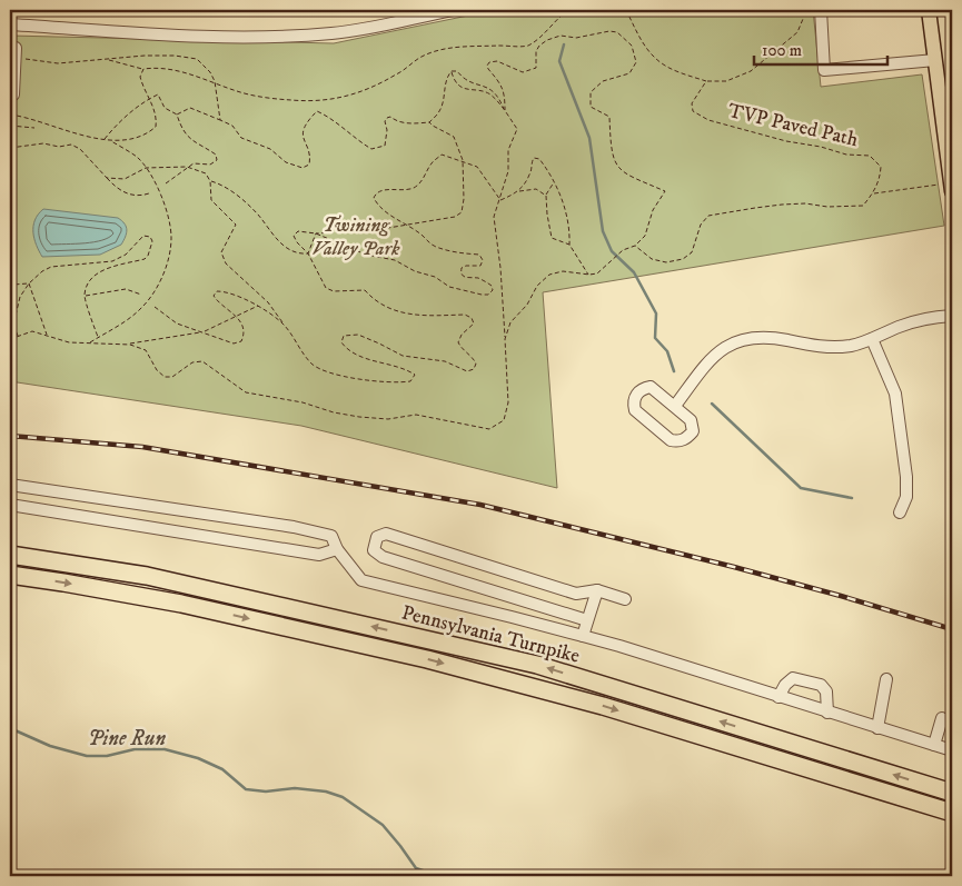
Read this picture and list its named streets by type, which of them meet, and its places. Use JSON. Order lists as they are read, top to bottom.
{
  "streets": {
    "highway": ["Pennsylvania Turnpike"],
    "path": ["TVP Paved Path"]
  },
  "water": ["Pine Run"],
  "parks": ["Twining Valley Park"],
  "scale_bar": "100 m"
}
